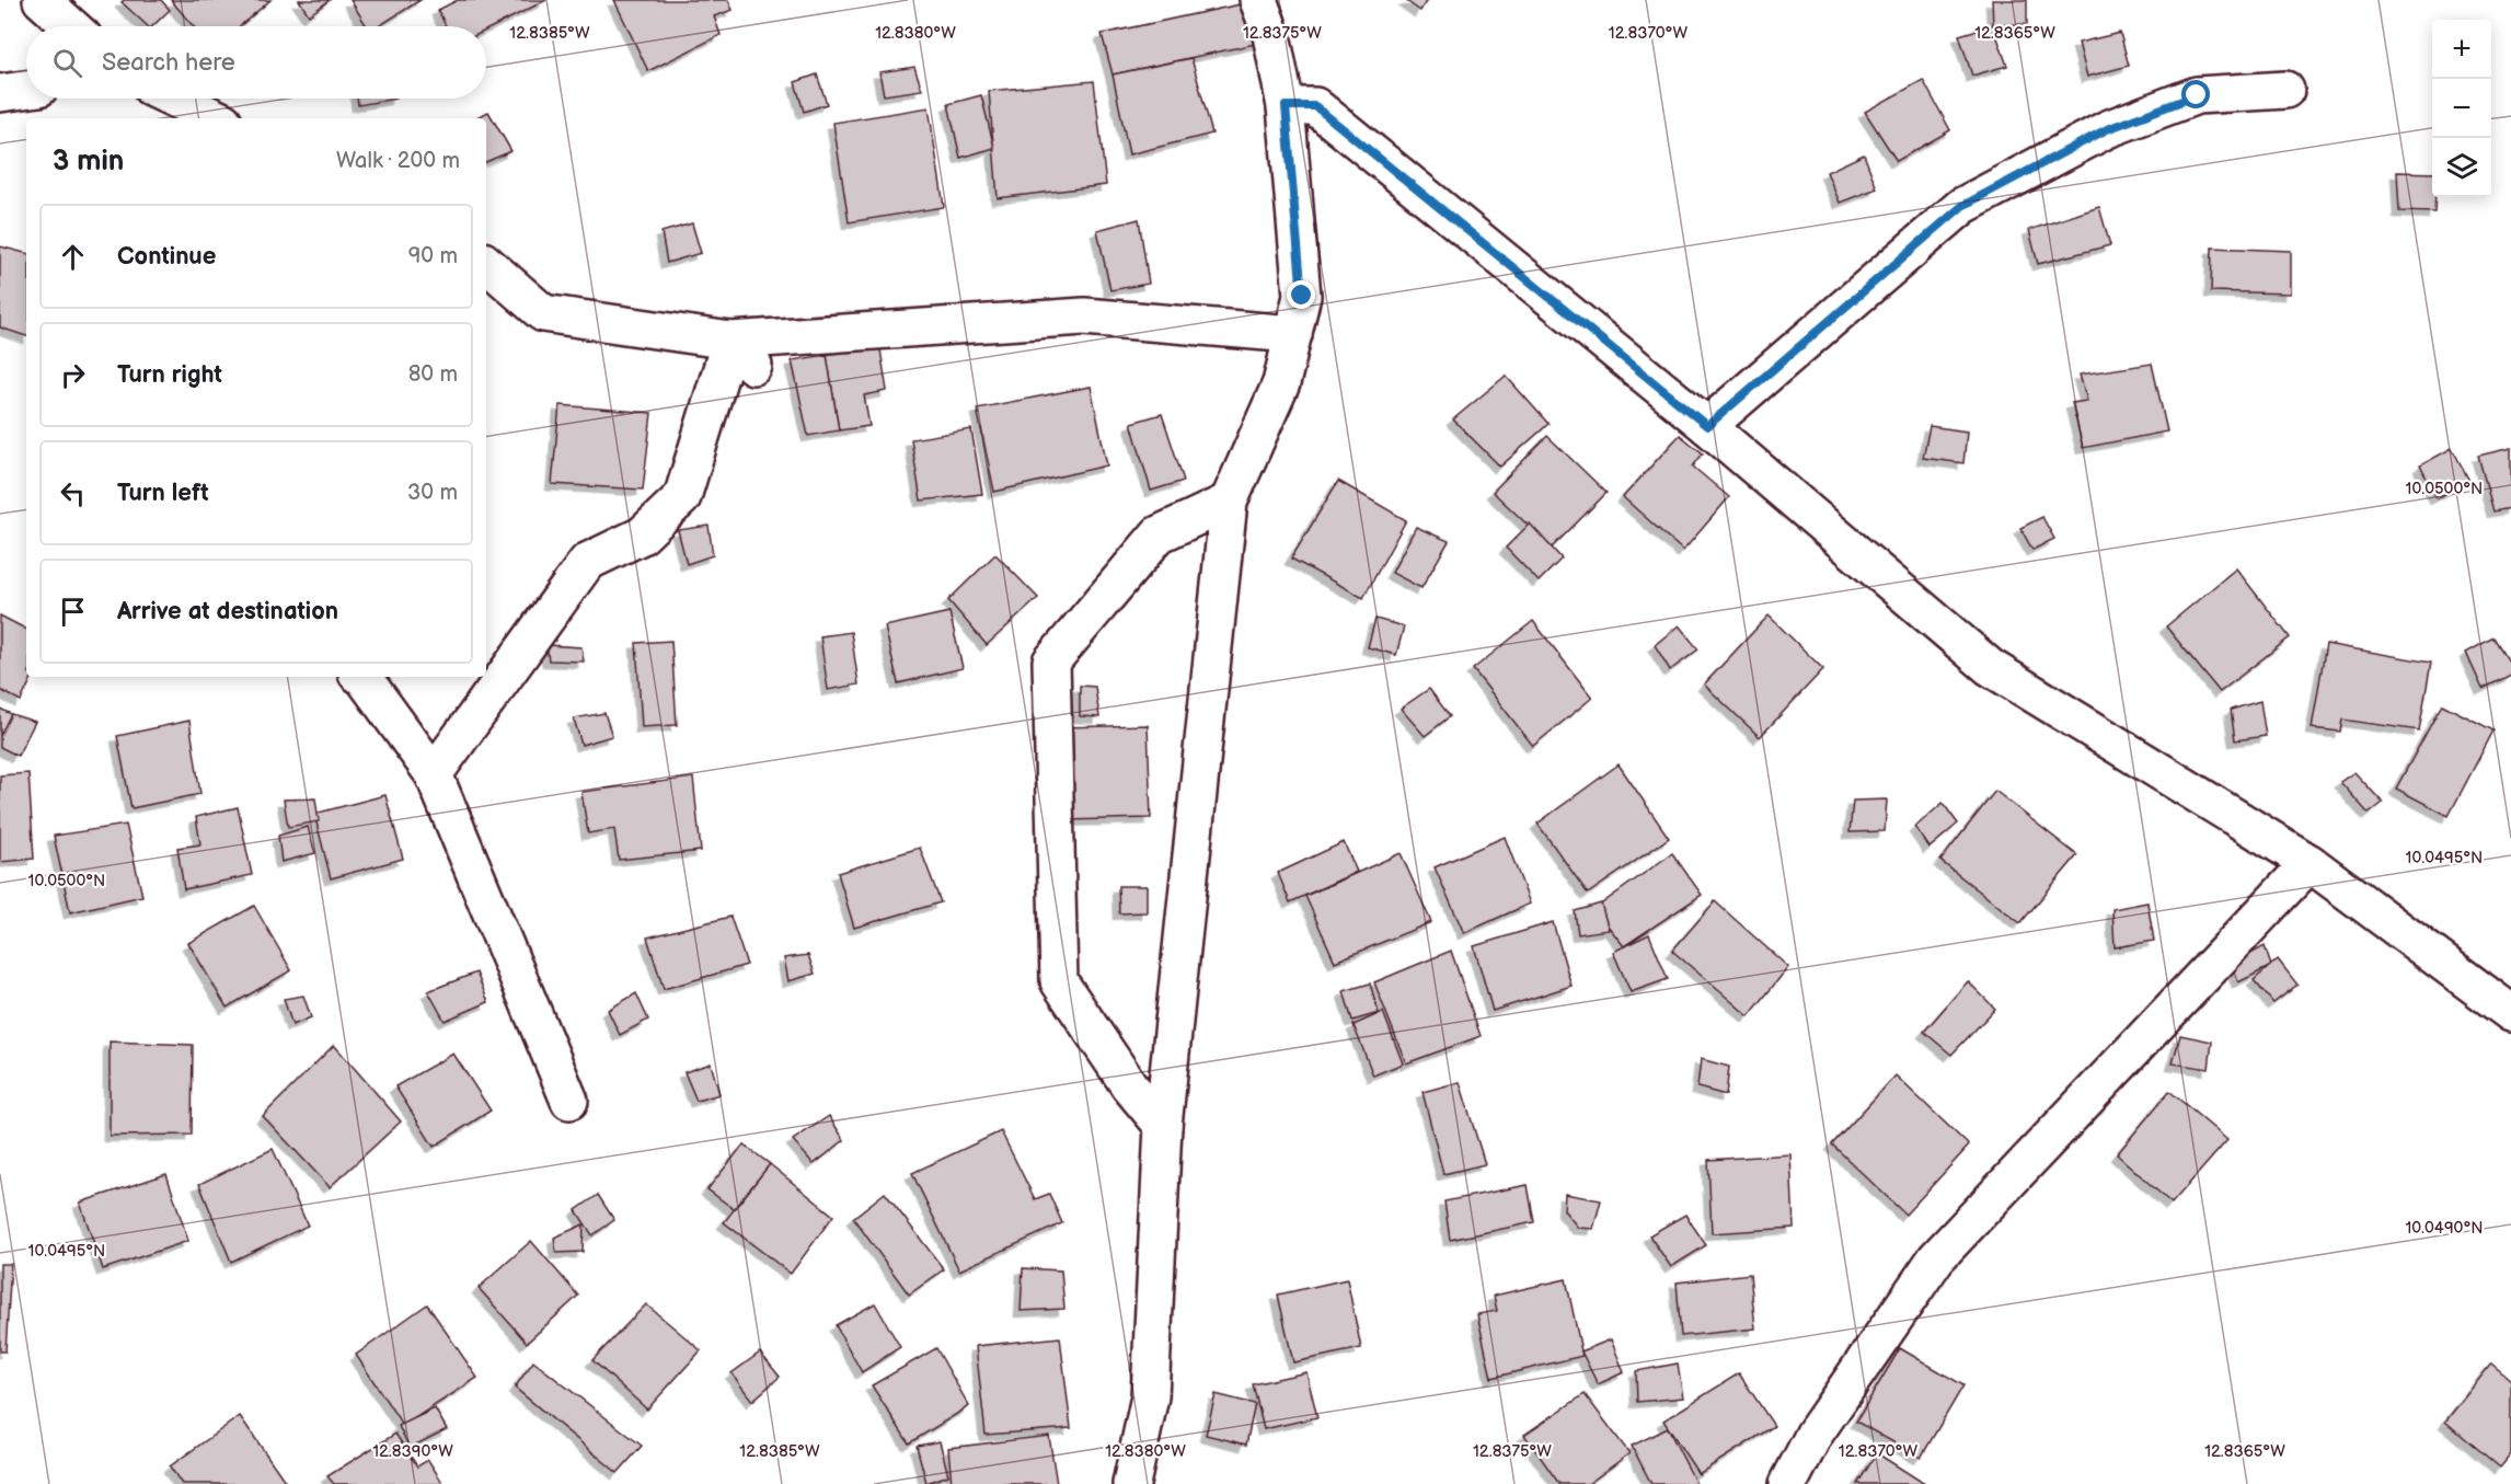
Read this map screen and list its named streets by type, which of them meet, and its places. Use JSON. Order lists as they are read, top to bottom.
{
  "page": {
    "map_buttons": ["+", "−"],
    "search": "Search here",
    "heading": ["3 min", "Walk · 200 m"],
    "list": [
      ["Continue", "90 m"],
      ["Turn right", "80 m"],
      ["Turn left", "30 m"],
      "Arrive at destination"
    ]
  },
  "coordinates": [
    "12.8385°W",
    "12.8380°W",
    "12.8375°W",
    "12.8370°W",
    "12.8365°W",
    "10.0500°N",
    "10.0495°N",
    "10.0490°N",
    "12.8390°W"
  ]
}
